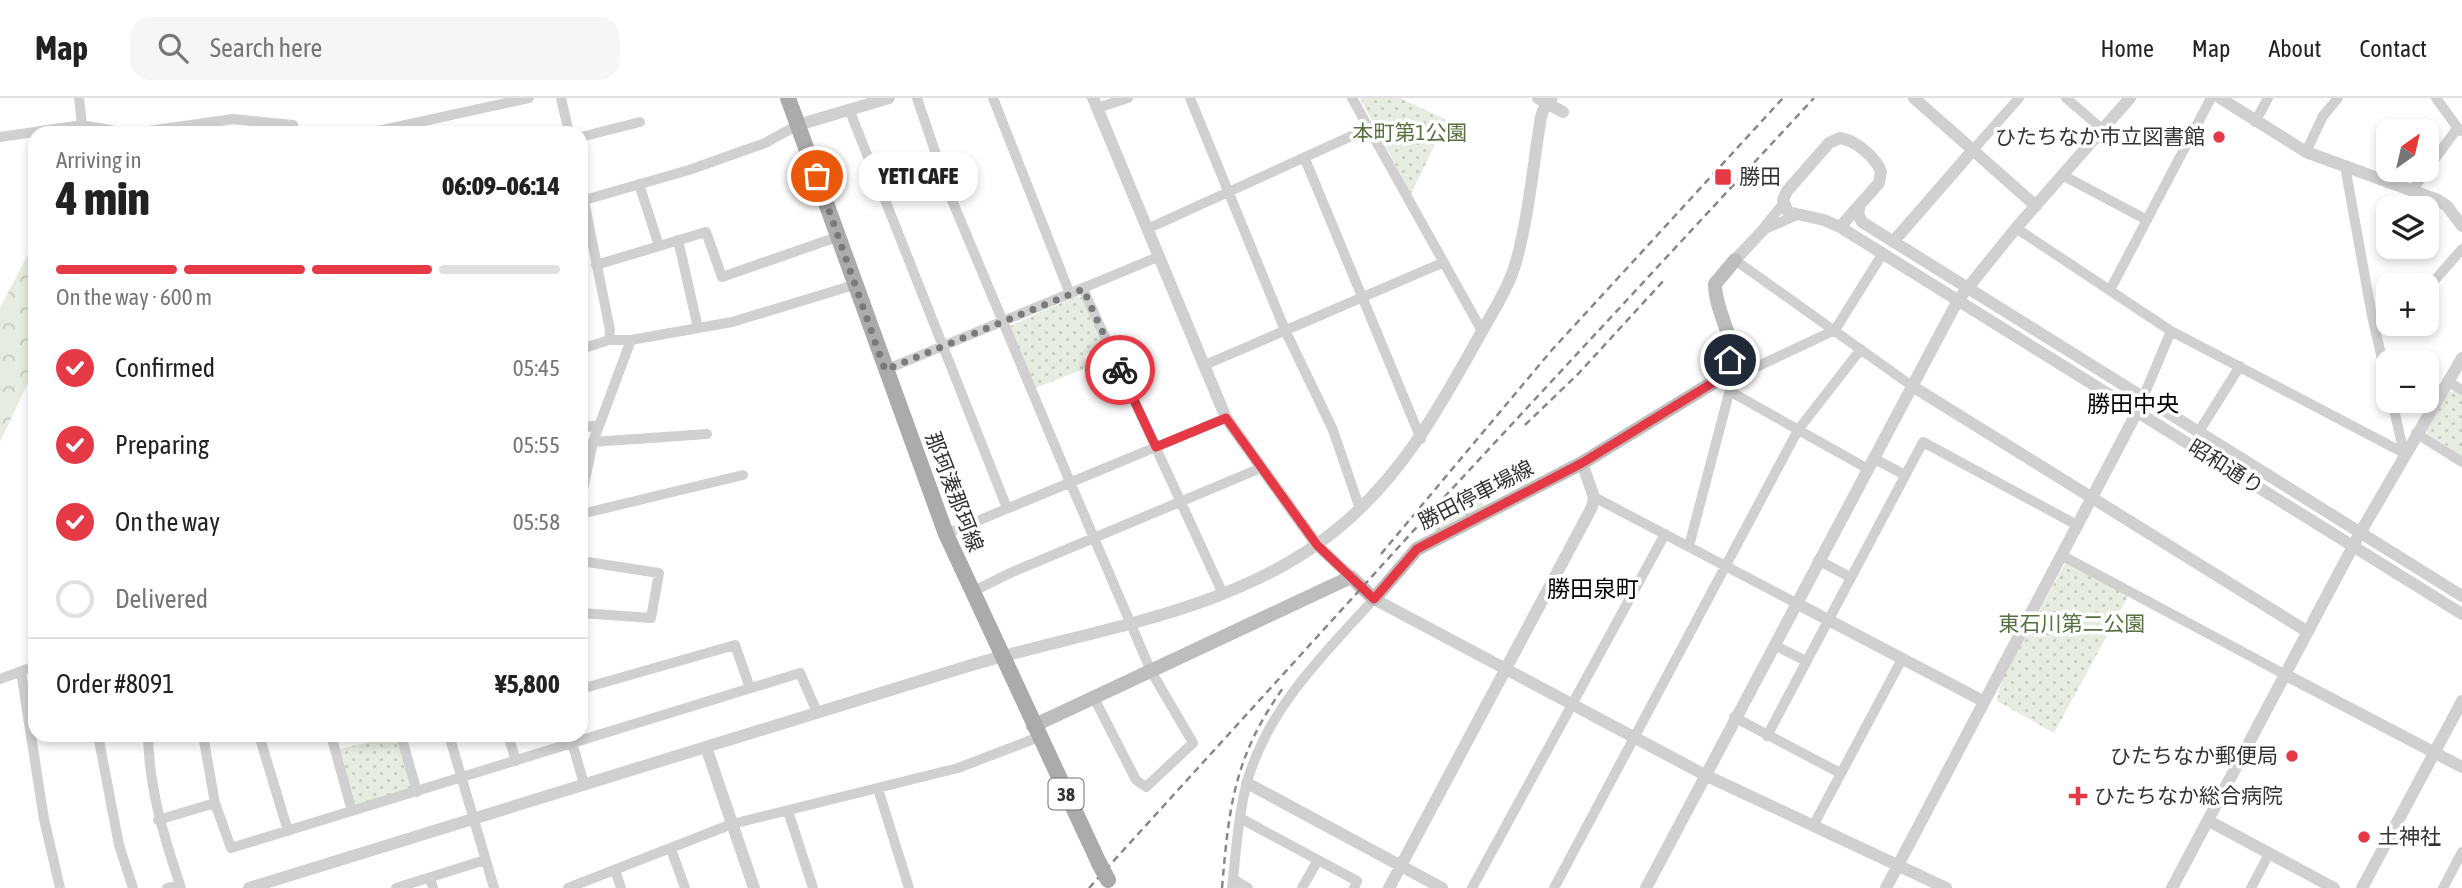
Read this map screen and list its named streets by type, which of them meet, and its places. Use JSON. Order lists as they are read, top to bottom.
{
  "streets": {
    "main road": ["那珂湊那珂線", "勝田停車場線", "38"],
    "street": ["昭和通り"]
  },
  "districts": ["勝田中央", "勝田泉町"],
  "parks": ["本町第1公園", "東石川第二公園"],
  "places": {
    "other": [
      "ひたちなか市立図書館",
      "YETI CAFE",
      "ひたちなか郵便局",
      "土神社"
    ],
    "transit": ["勝田"],
    "health": ["ひたちなか総合病院"]
  },
  "north": "top right",
  "page": {
    "header": "Map",
    "search": "Search here",
    "nav": [
      "Home",
      "Map",
      "About",
      "Contact"
    ],
    "map_buttons": ["+", "−"],
    "heading": ["4 min", "Arriving in", "06:09–06:14"],
    "panel": ["Order #8091", "¥5,800"],
    "bubble": "YETI CAFE",
    "bar": "On the way · 600 m",
    "list": [
      ["Confirmed", "05:45"],
      ["Preparing", "05:55"],
      ["On the way", "05:58"],
      "Delivered"
    ]
  }
}
